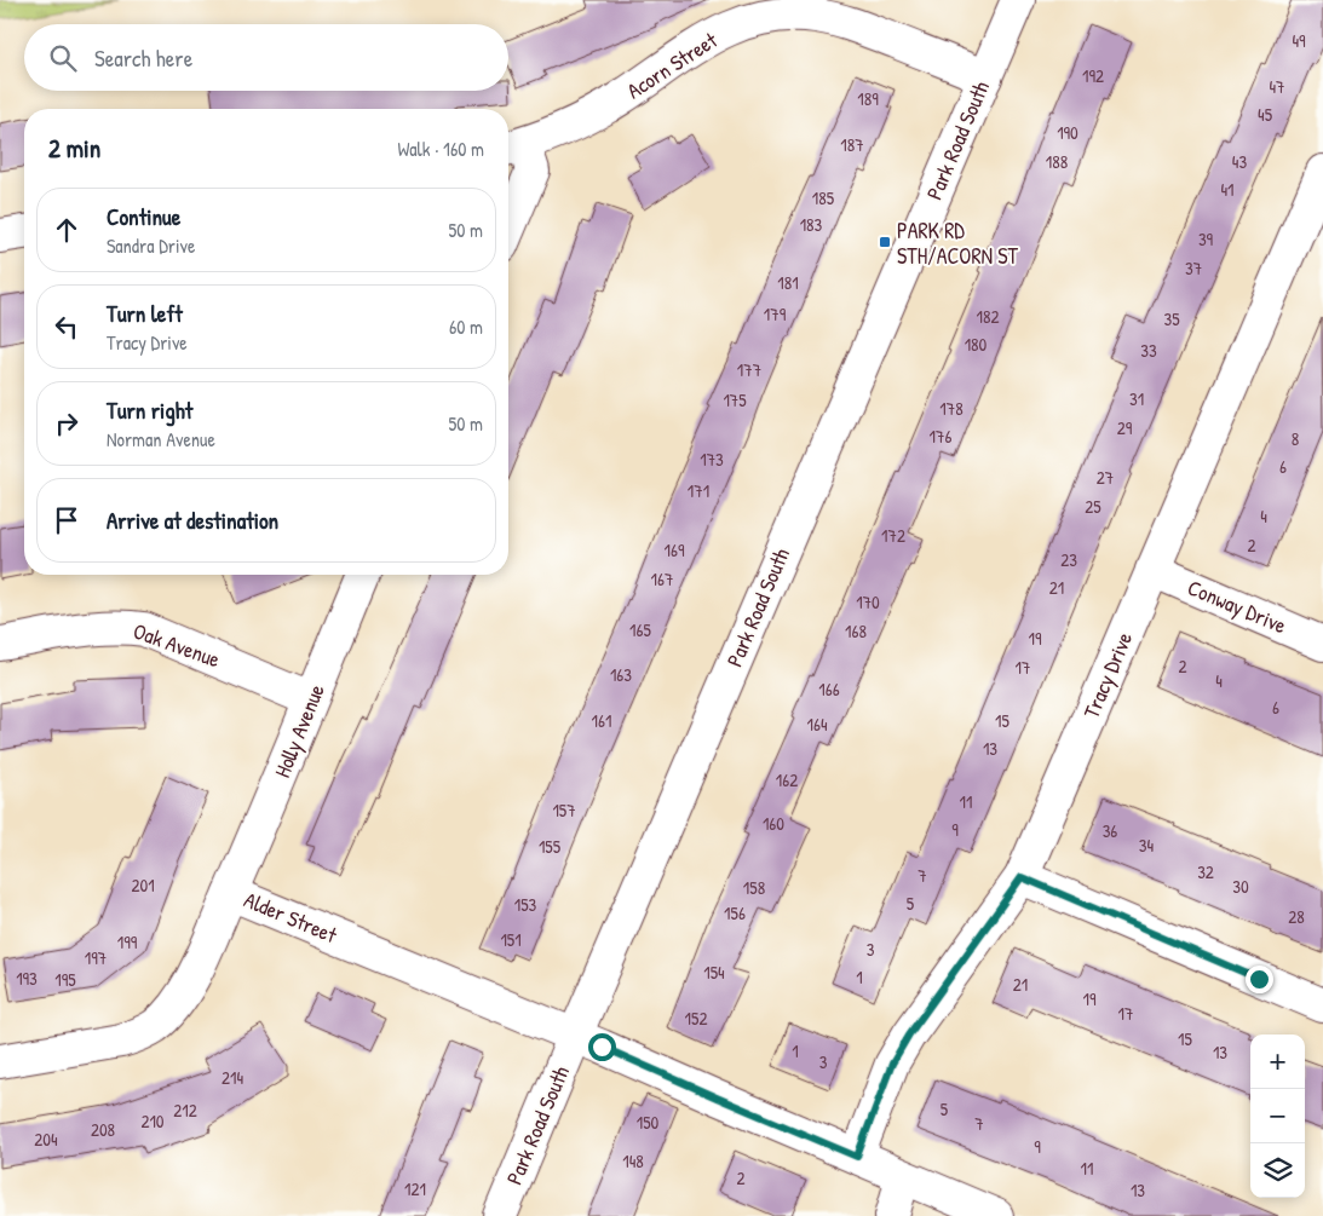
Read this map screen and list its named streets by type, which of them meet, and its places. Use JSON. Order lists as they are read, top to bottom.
{
  "streets": {
    "street": [
      "Acorn Street",
      "Park Road South",
      "Conway Drive",
      "Oak Avenue",
      "Tracy Drive",
      "Holly Avenue",
      "Alder Street"
    ]
  },
  "crossings": [
    ["Acorn Street", "Park Road South"],
    ["Park Road South", "Alder Street"],
    ["Conway Drive", "Tracy Drive"],
    ["Oak Avenue", "Holly Avenue"],
    ["Tracy Drive", "Alder Street"],
    ["Holly Avenue", "Alder Street"]
  ],
  "places": {
    "transit": ["PARK RD STH/ACORN ST"]
  },
  "house_numbers": [
    "49",
    "192",
    "47",
    "189",
    "45",
    "190",
    "187",
    "188",
    "43",
    "41",
    "185",
    "183",
    "39",
    "37",
    "181",
    "179",
    "182",
    "35",
    "180",
    "33",
    "177",
    "31",
    "175",
    "178",
    "29",
    "176",
    "8",
    "173",
    "6",
    "27",
    "171",
    "25",
    "4",
    "172",
    "2",
    "169",
    "23",
    "167",
    "21",
    "170",
    "165",
    "168",
    "19",
    "2",
    "17",
    "163",
    "4",
    "166",
    "6",
    "161",
    "15",
    "164",
    "13",
    "162",
    "11",
    "157",
    "160",
    "9",
    "36",
    "34",
    "155",
    "32",
    "7",
    "201",
    "30",
    "158",
    "5",
    "153",
    "156",
    "28",
    "151",
    "199",
    "3",
    "197",
    "154",
    "1",
    "193",
    "195",
    "21",
    "19",
    "17",
    "152",
    "15",
    "1",
    "13",
    "3",
    "214",
    "5",
    "212",
    "210",
    "150",
    "7",
    "208",
    "204",
    "9",
    "148",
    "11",
    "2",
    "121",
    "13"
  ],
  "page": {
    "search": "Search here",
    "heading": ["2 min", "Walk · 160 m"],
    "list": [
      ["Continue", "Sandra Drive", "50 m"],
      ["Turn left", "Tracy Drive", "60 m"],
      ["Turn right", "Norman Avenue", "50 m"],
      "Arrive at destination"
    ],
    "map_buttons": ["+", "−"]
  }
}
